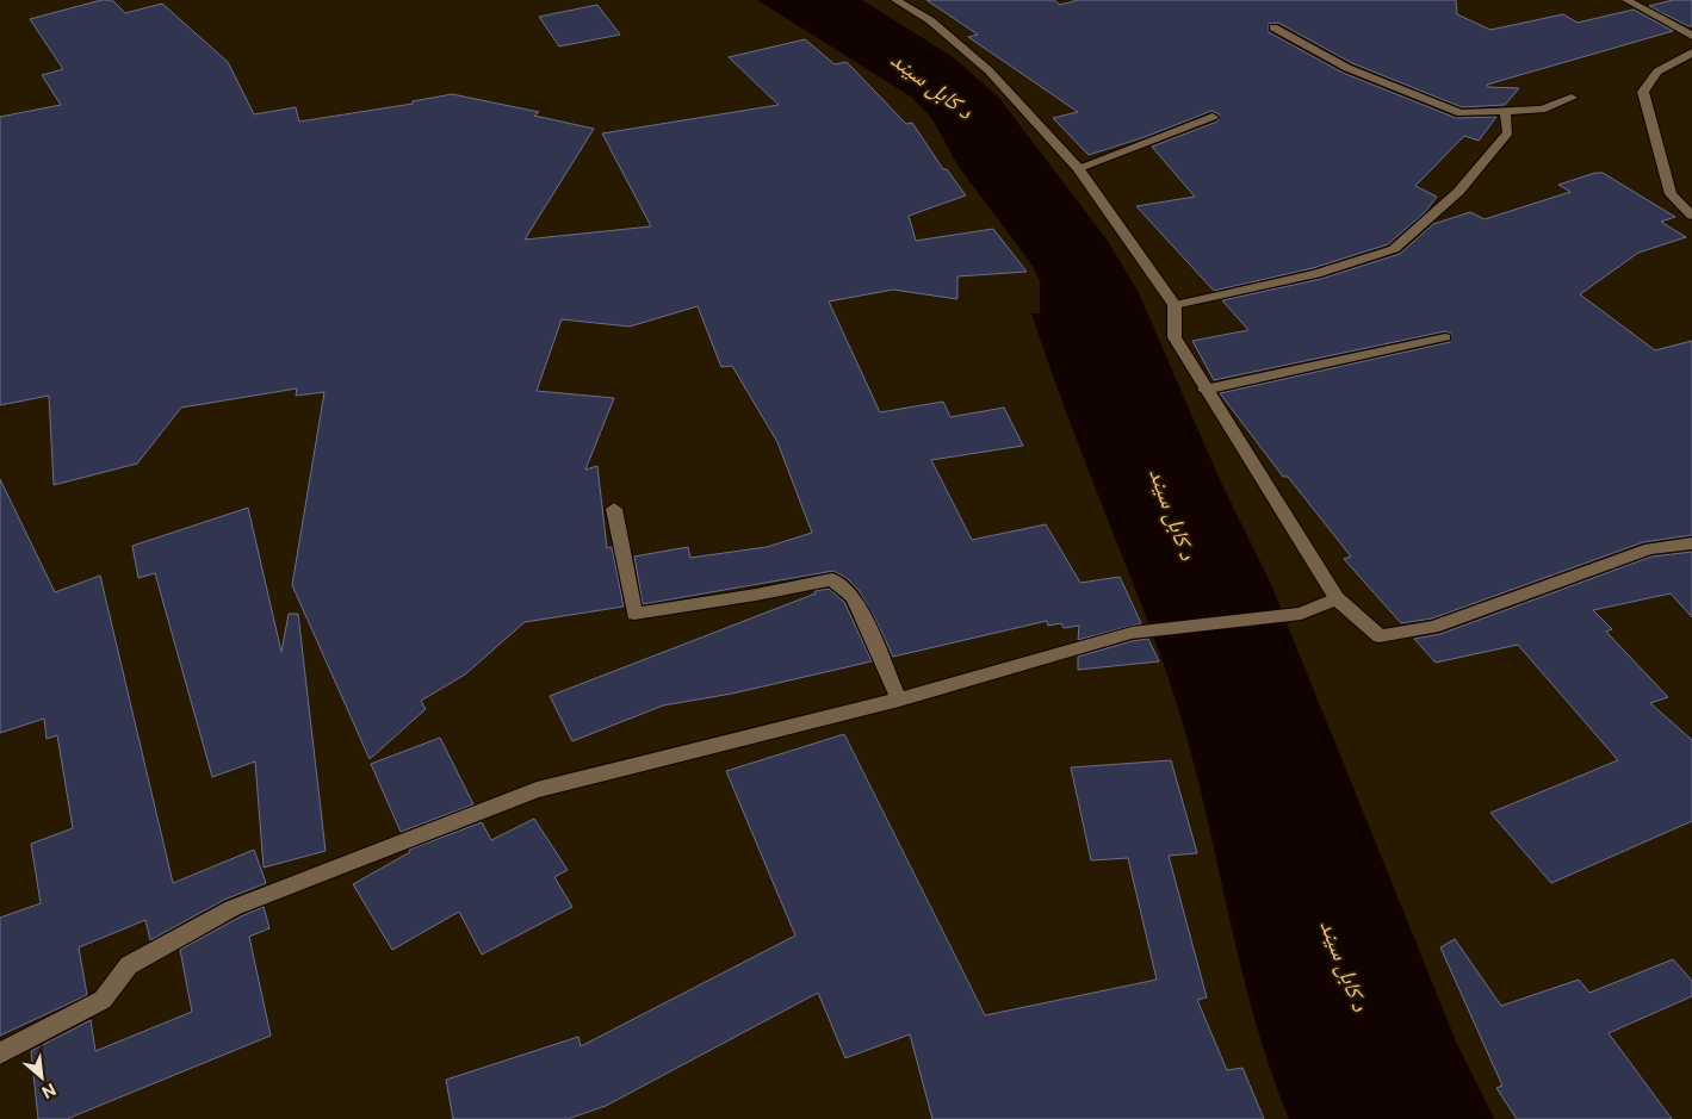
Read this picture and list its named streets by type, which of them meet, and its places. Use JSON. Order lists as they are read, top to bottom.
{
  "water": ["د کابل سيند"],
  "north": "bottom right"
}
